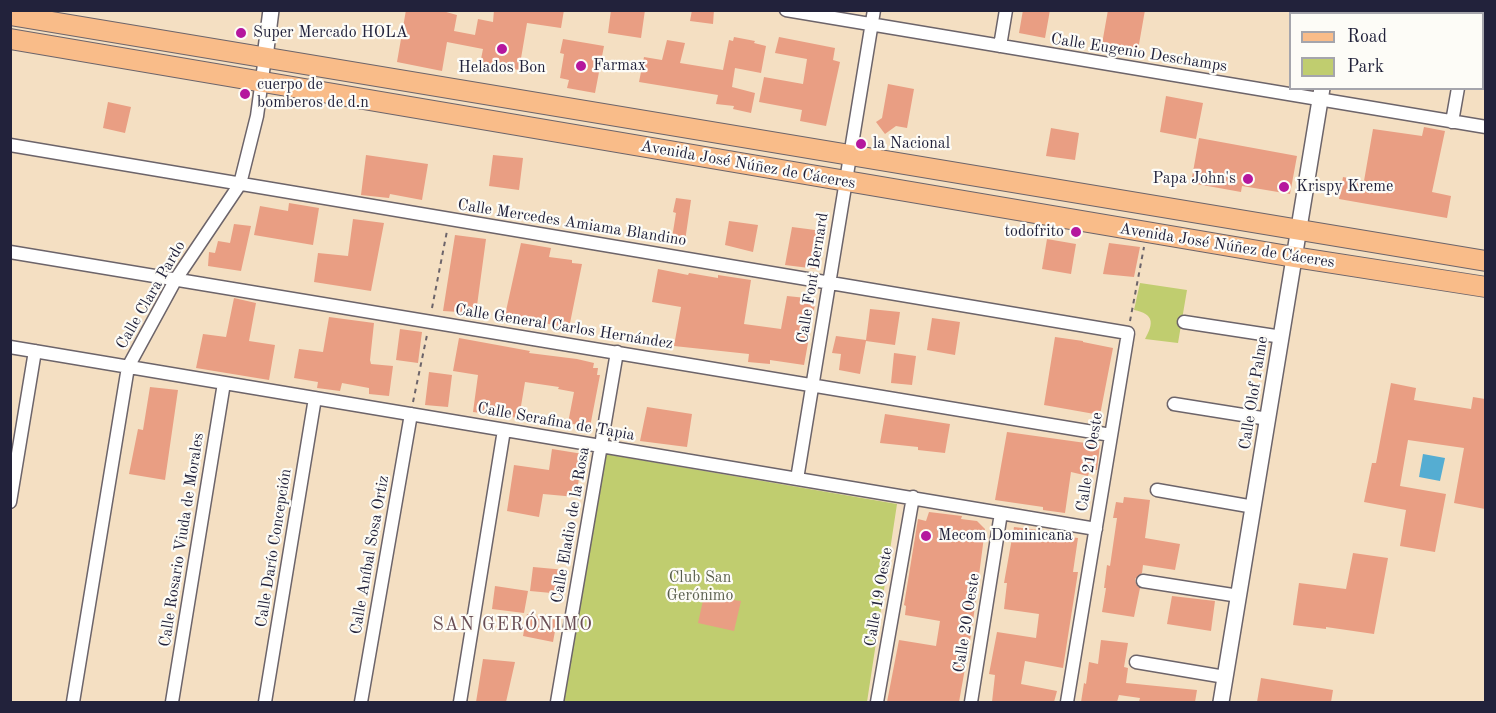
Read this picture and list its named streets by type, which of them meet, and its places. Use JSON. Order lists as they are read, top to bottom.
{
  "streets": {
    "main road": ["Avenida José Núñez de Cáceres"],
    "street": [
      "Calle Eugenio Deschamps",
      "Calle Mercedes Amiama Blandino",
      "Calle Font Bernard",
      "Calle Clara Pardo",
      "Calle General Carlos Hernández",
      "Calle Olof Palme",
      "Calle Serafina de Tapia",
      "Calle 21 Oeste",
      "Calle Eladio de la Rosa",
      "Calle Rosario Viuda de Morales",
      "Calle Darío Concepción",
      "Calle Aníbal Sosa Ortiz",
      "Calle 19 Oeste",
      "Calle 20 Oeste"
    ]
  },
  "crossings": [
    ["Calle Eugenio Deschamps", "Calle Font Bernard"],
    ["Calle Eugenio Deschamps", "Calle Olof Palme"],
    ["Avenida José Núñez de Cáceres", "Calle Font Bernard"],
    ["Avenida José Núñez de Cáceres", "Calle Clara Pardo"],
    ["Avenida José Núñez de Cáceres", "Calle Olof Palme"],
    ["Calle Mercedes Amiama Blandino", "Calle Font Bernard"],
    ["Calle Mercedes Amiama Blandino", "Calle Clara Pardo"],
    ["Calle Mercedes Amiama Blandino", "Calle 21 Oeste"],
    ["Calle Font Bernard", "Calle General Carlos Hernández"],
    ["Calle Font Bernard", "Calle Serafina de Tapia"],
    ["Calle Clara Pardo", "Calle General Carlos Hernández"],
    ["Calle Clara Pardo", "Calle Serafina de Tapia"],
    ["Calle General Carlos Hernández", "Calle 21 Oeste"],
    ["Calle General Carlos Hernández", "Calle Eladio de la Rosa"],
    ["Calle Serafina de Tapia", "Calle 21 Oeste"],
    ["Calle Serafina de Tapia", "Calle Eladio de la Rosa"],
    ["Calle Serafina de Tapia", "Calle Rosario Viuda de Morales"],
    ["Calle Serafina de Tapia", "Calle Darío Concepción"],
    ["Calle Serafina de Tapia", "Calle Aníbal Sosa Ortiz"],
    ["Calle Serafina de Tapia", "Calle 19 Oeste"],
    ["Calle Serafina de Tapia", "Calle 20 Oeste"]
  ],
  "districts": ["SAN GERÓNIMO"],
  "parks": ["Club San Gerónimo"],
  "places": [
    "Super Mercado HOLA",
    "Helados Bon",
    "Farmax",
    "cuerpo de bomberos de d.n",
    "la Nacional",
    "Papa John's",
    "Krispy Kreme",
    "todofrito",
    "Mecom Dominicana"
  ],
  "legend": ["Road", "Park"]
}
